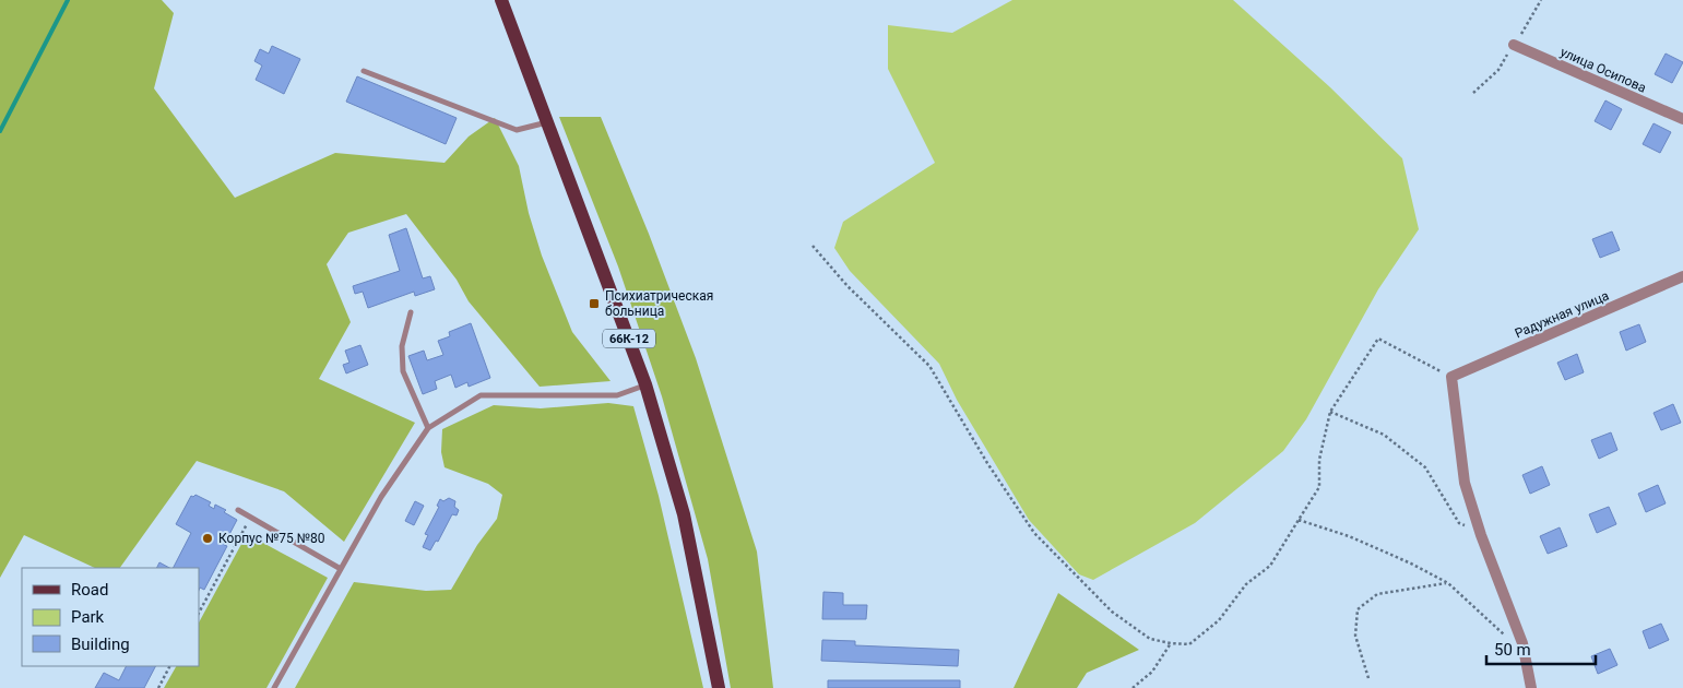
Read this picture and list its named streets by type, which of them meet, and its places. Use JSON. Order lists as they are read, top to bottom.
{
  "streets": {
    "main road": ["66К-12"],
    "street": ["улица Осипова", "Радужная улица"]
  },
  "places": {
    "transit": ["Психиатрическая больница"],
    "other": ["Корпус №75 №80"]
  },
  "legend": ["Road", "Park", "Building"],
  "scale_bar": "50 m"
}
